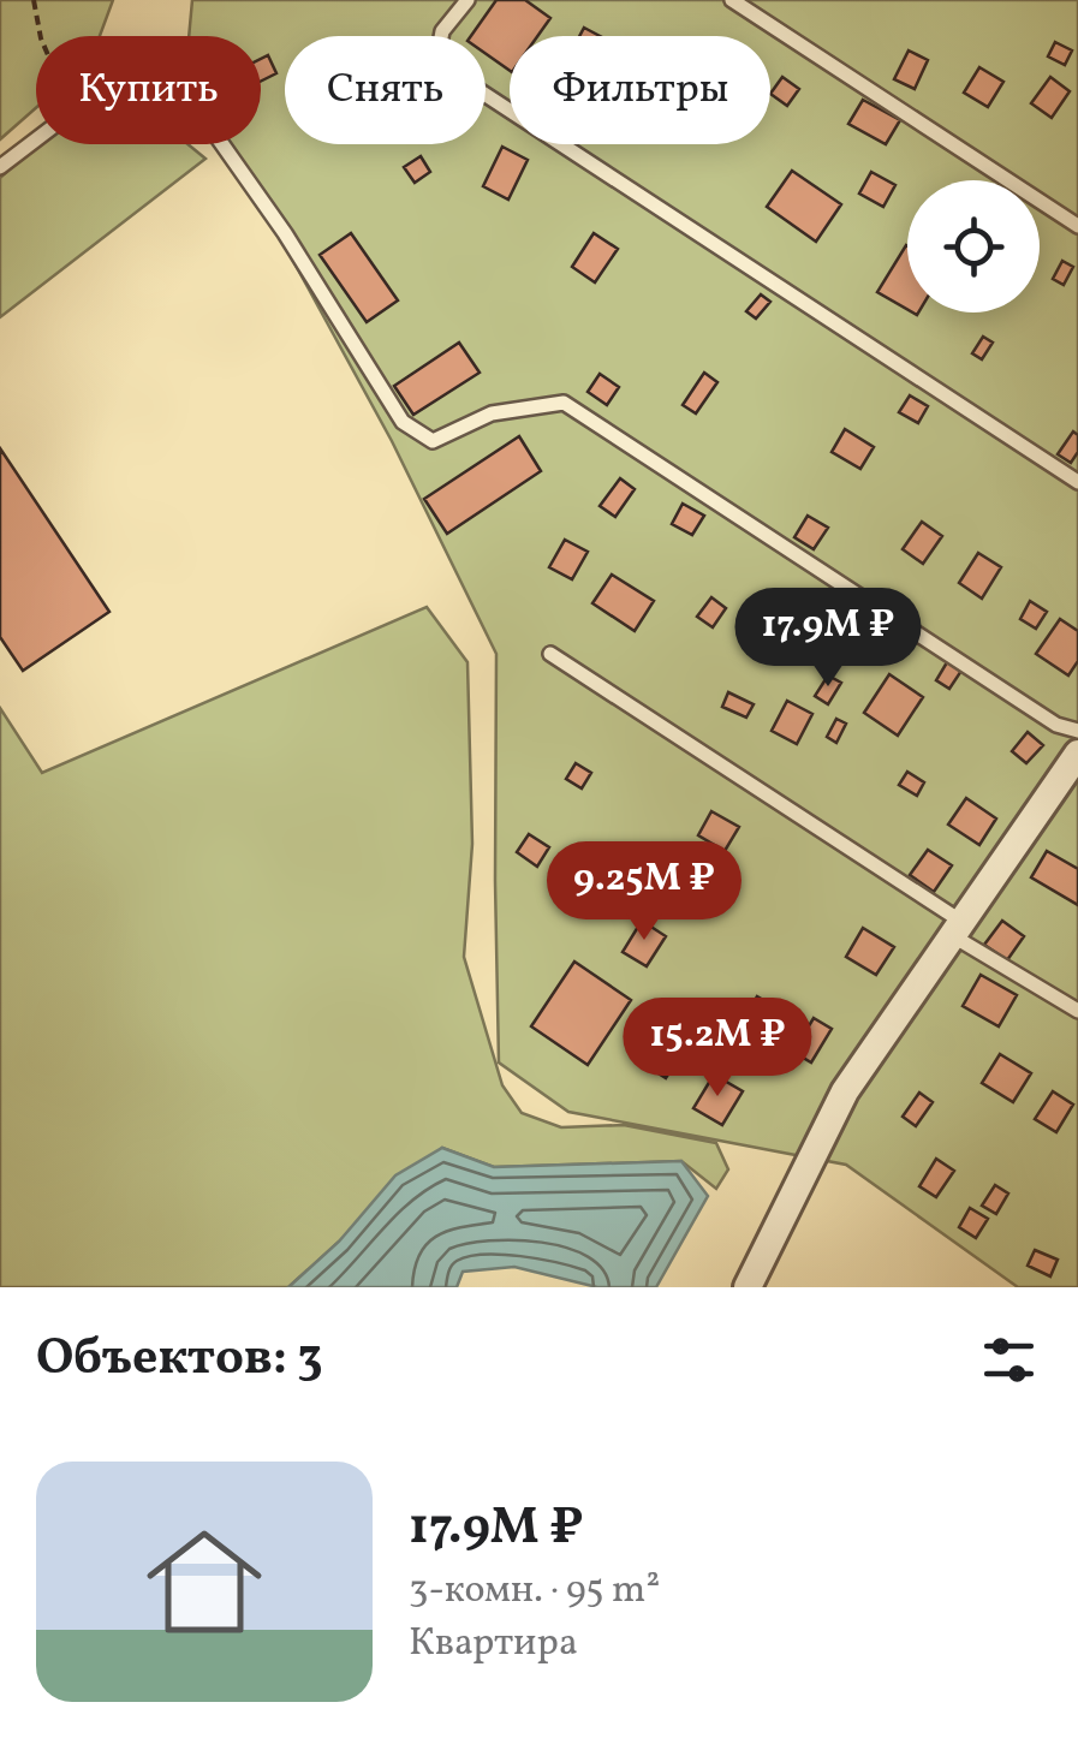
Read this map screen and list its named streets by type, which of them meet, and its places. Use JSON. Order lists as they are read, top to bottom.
{
  "page": {
    "chip": ["Купить", "Снять", "Фильтры"],
    "price": ["17.9M ₽", "9.25M ₽", "15.2M ₽"],
    "heading": "Объектов: 3",
    "list": [
      {
        "name": "17.9M ₽",
        "note": "3-комн. · 95 m² · Квартира"
      }
    ]
  }
}
